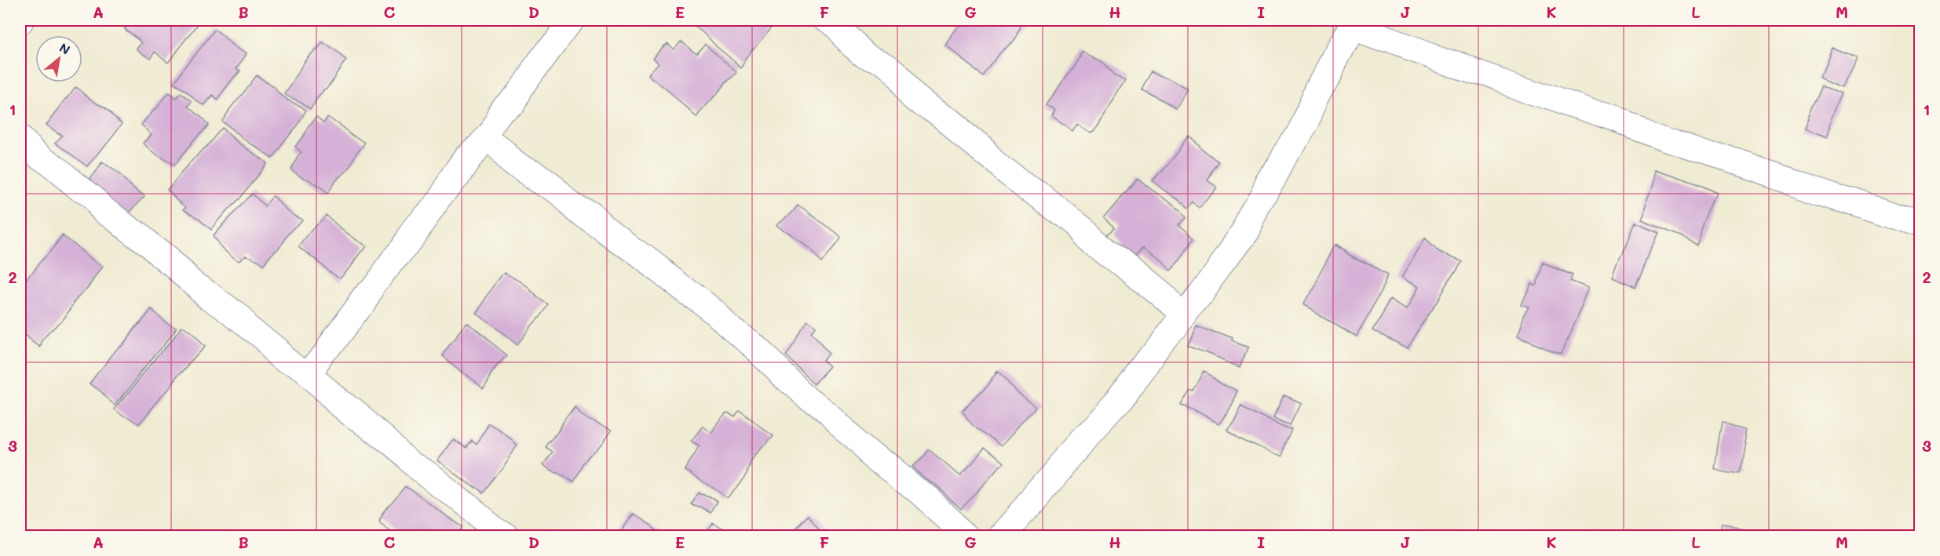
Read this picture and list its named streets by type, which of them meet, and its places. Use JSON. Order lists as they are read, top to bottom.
{
  "north": "top right",
  "grid": {
    "columns": [
      "A",
      "B",
      "C",
      "D",
      "E",
      "F",
      "G",
      "H",
      "I",
      "J",
      "K",
      "L",
      "M"
    ],
    "rows": ["1", "2", "3"]
  }
}
